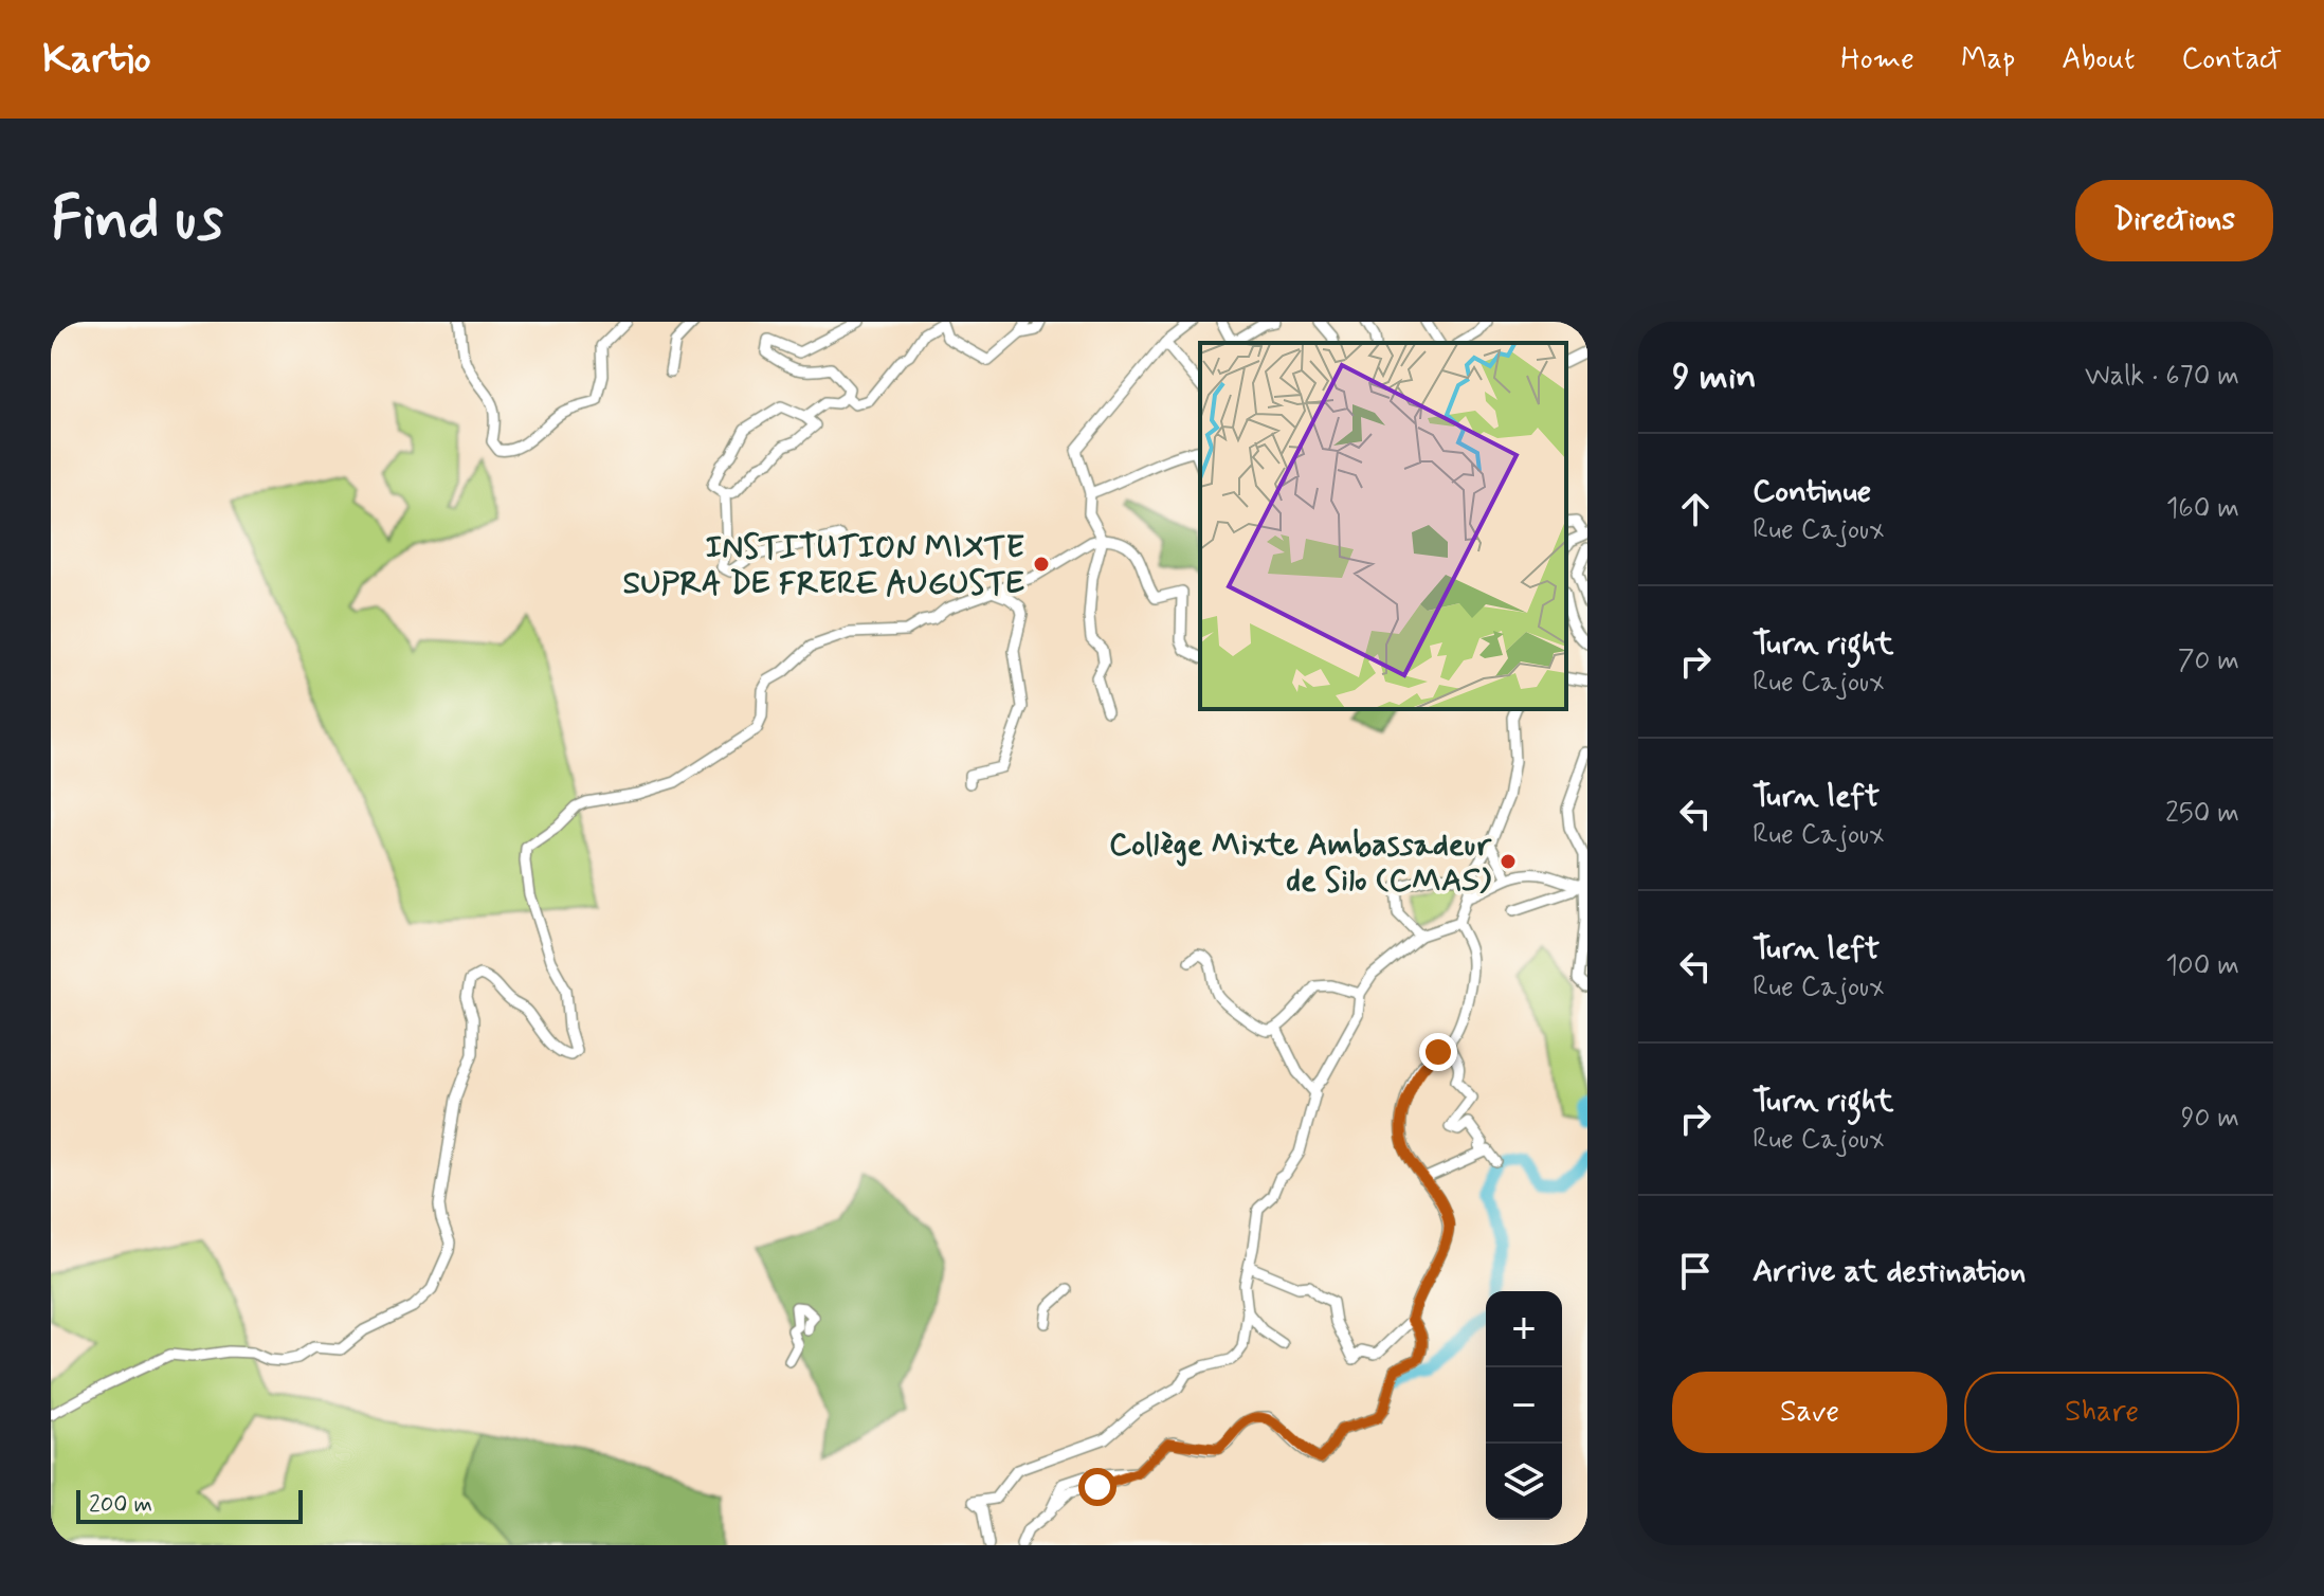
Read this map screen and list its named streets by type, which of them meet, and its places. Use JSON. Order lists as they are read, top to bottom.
{
  "places": ["INSTITUTION MIXTE SUPRA DE FRERE AUGUSTE", "Collège Mixte Ambassadeur de Silo (CMAS)"],
  "scale_bar": "200 m",
  "page": {
    "header": "Kartio",
    "nav": [
      "Home",
      "Map",
      "About",
      "Contact"
    ],
    "buttons": [
      "Directions",
      ["Save", "Share"]
    ],
    "title": "Find us",
    "heading": ["9 min", "Walk · 670 m"],
    "list": [
      ["Continue", "Rue Cajoux", "160 m"],
      ["Turn right", "Rue Cajoux", "70 m"],
      ["Turn left", "Rue Cajoux", "250 m"],
      ["Turn left", "Rue Cajoux", "100 m"],
      ["Turn right", "Rue Cajoux", "90 m"],
      "Arrive at destination"
    ],
    "map_buttons": ["+", "−"],
    "scale": "200 m"
  }
}
